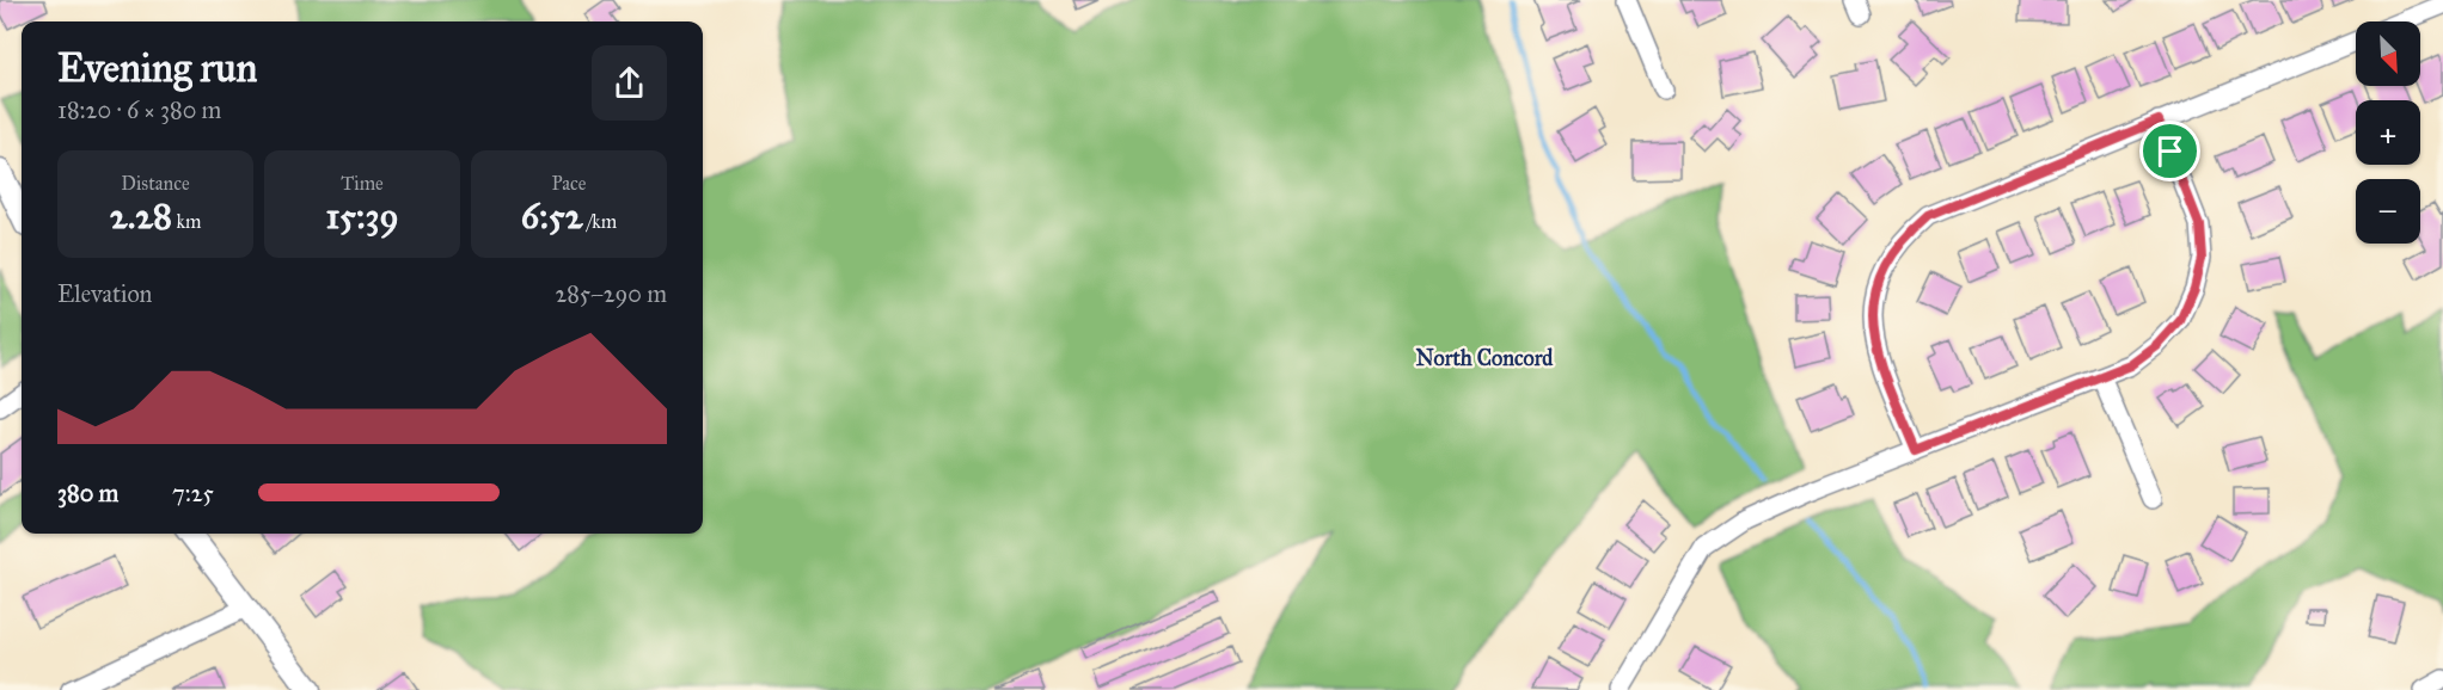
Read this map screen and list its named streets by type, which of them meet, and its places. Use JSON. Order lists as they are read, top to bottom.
{
  "districts": ["North Concord"],
  "north": "bottom right",
  "page": {
    "map_buttons": ["+", "−"],
    "heading": ["Evening run", "18:20 · 6 × 380 m"],
    "stats": [
      ["Distance", "2.28 km"],
      ["Time", "15:39"],
      ["Pace", "6:52 /km"]
    ],
    "chart": ["Elevation", "285–290 m"],
    "list": [
      {
        "name": "380 m",
        "note": "7:25"
      }
    ]
  }
}
